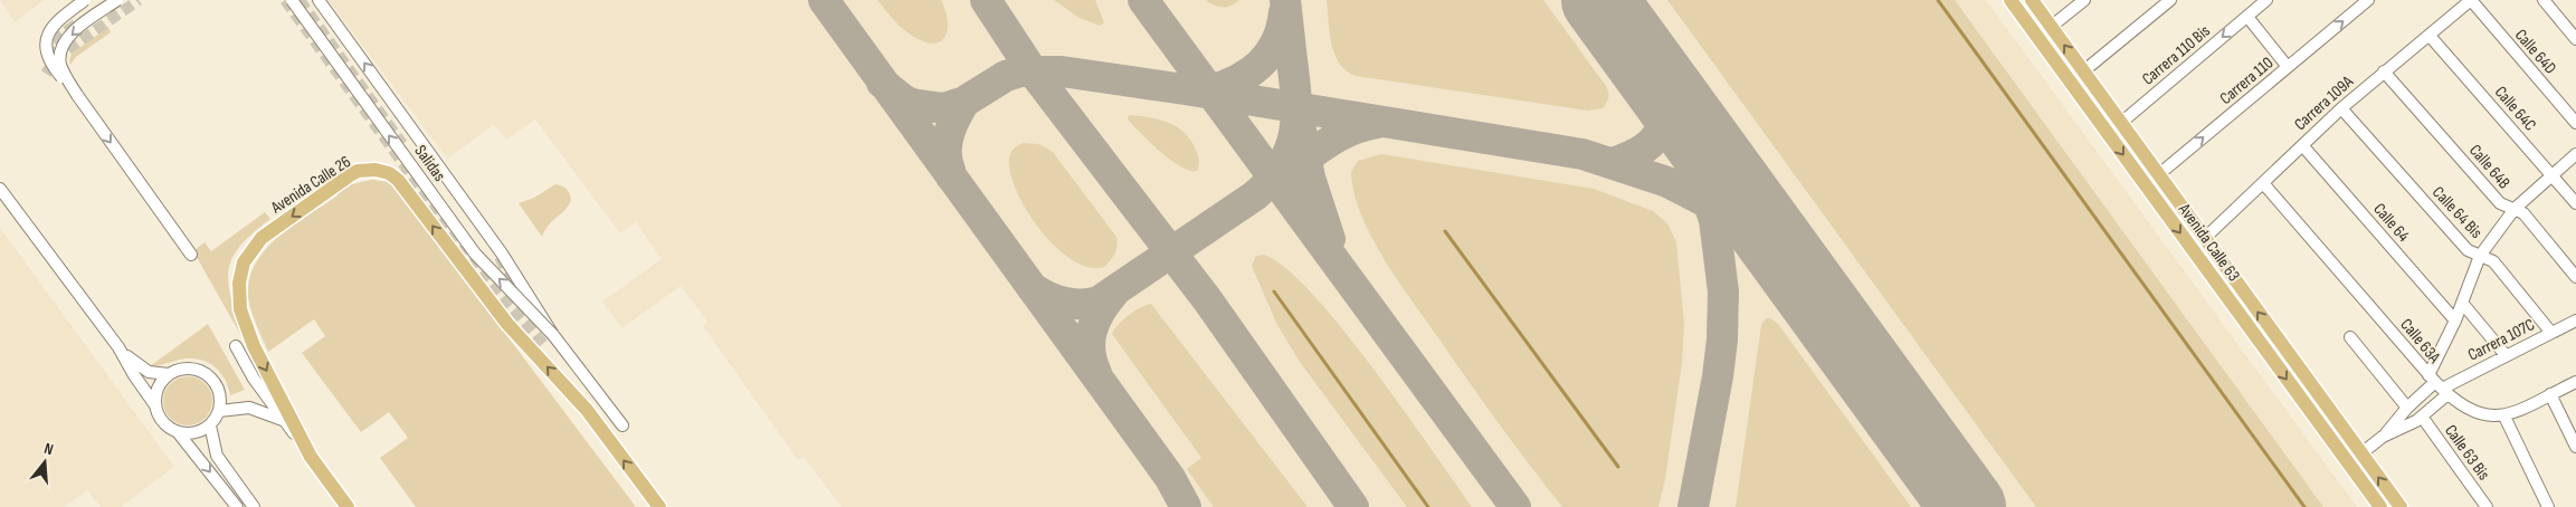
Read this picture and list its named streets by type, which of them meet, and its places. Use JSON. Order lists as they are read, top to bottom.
{
  "streets": {
    "main road": ["Avenida Calle 26", "Avenida Calle 63"],
    "street": [
      "Calle 64D",
      "Carrera 110 Bis",
      "Carrera 110",
      "Carrera 109A",
      "Calle 64C",
      "Salidas",
      "Calle 64B",
      "Calle 64 Bis",
      "Calle 64",
      "Carrera 107C",
      "Calle 63A",
      "Calle 63 Bis"
    ]
  },
  "crossings": [
    ["Calle 64D", "Carrera 109A"],
    ["Carrera 110 Bis", "Avenida Calle 63"],
    ["Carrera 110", "Avenida Calle 63"],
    ["Carrera 109A", "Calle 64C"],
    ["Carrera 109A", "Calle 64B"],
    ["Carrera 109A", "Calle 64 Bis"],
    ["Carrera 109A", "Calle 64"],
    ["Carrera 109A", "Avenida Calle 63"],
    ["Carrera 109A", "Calle 63A"],
    ["Calle 64 Bis", "Carrera 107C"],
    ["Avenida Calle 63", "Carrera 107C"],
    ["Carrera 107C", "Calle 63A"],
    ["Carrera 107C", "Calle 63 Bis"]
  ],
  "one_way": ["Carrera 110", "Salidas"],
  "north": "top"
}
